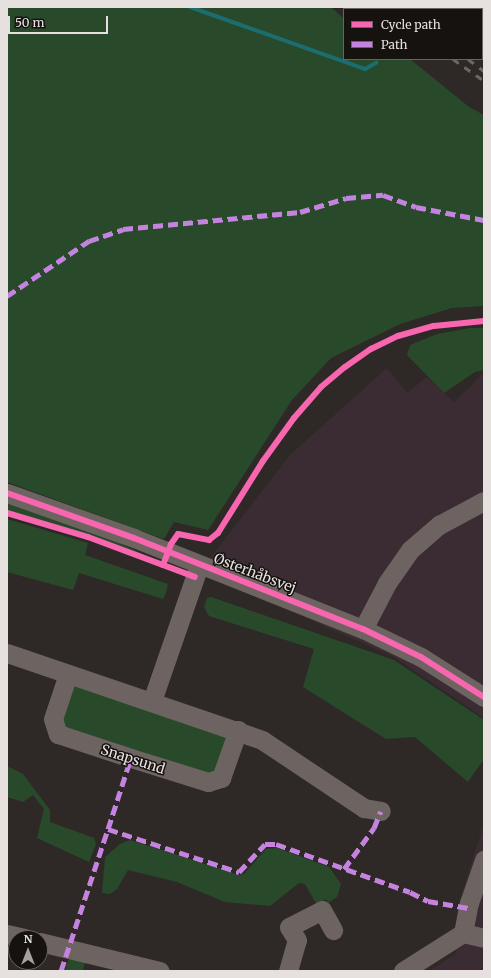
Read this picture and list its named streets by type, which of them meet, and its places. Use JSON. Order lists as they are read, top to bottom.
{
  "streets": {
    "street": ["Østerhåbsvej", "Snapsund"]
  },
  "legend": ["Cycle path", "Path"],
  "scale_bar": "50 m",
  "north": "top"
}
